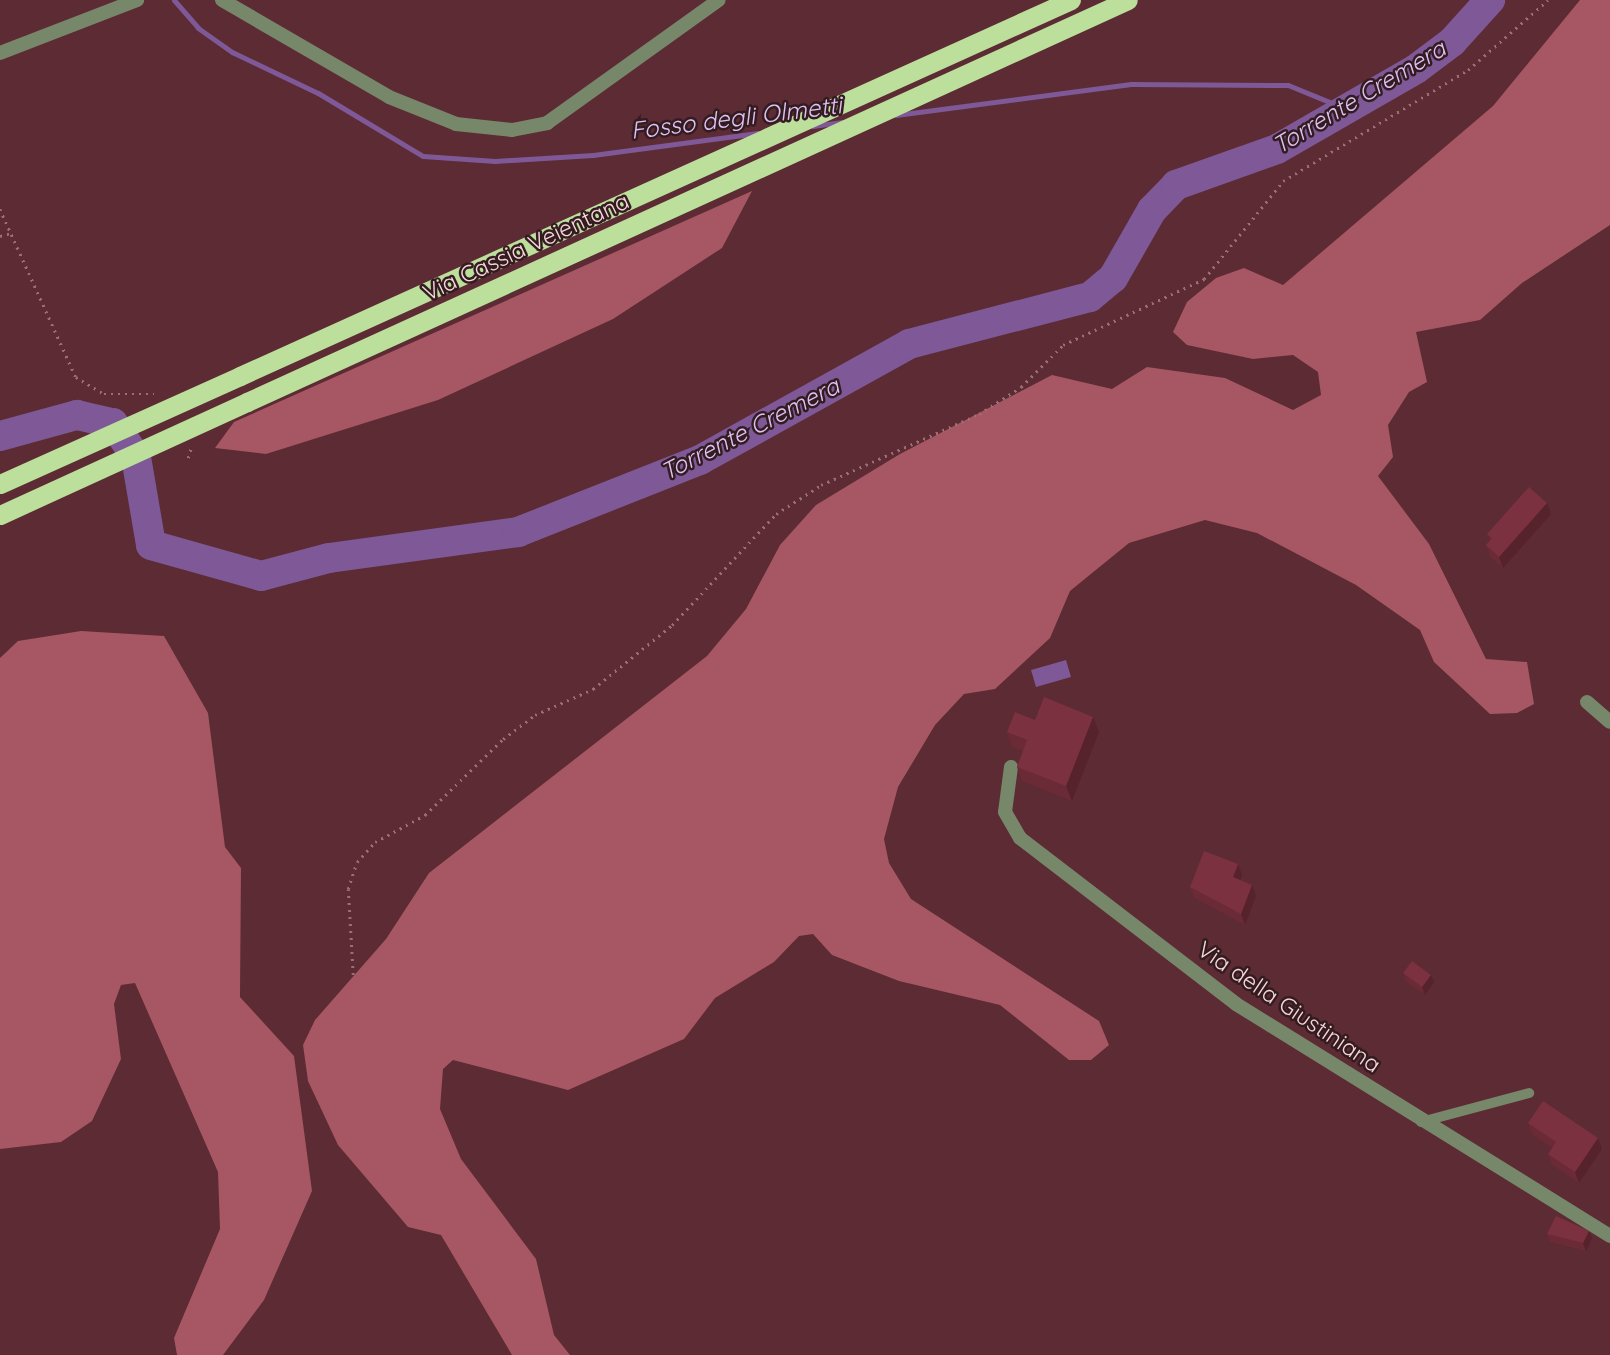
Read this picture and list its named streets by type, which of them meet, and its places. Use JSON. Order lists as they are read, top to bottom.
{
  "streets": {
    "highway": ["Via Cassia Veientana"],
    "street": ["Via della Giustiniana"]
  },
  "water": ["Torrente Cremera", "Fosso degli Olmetti"]
}
